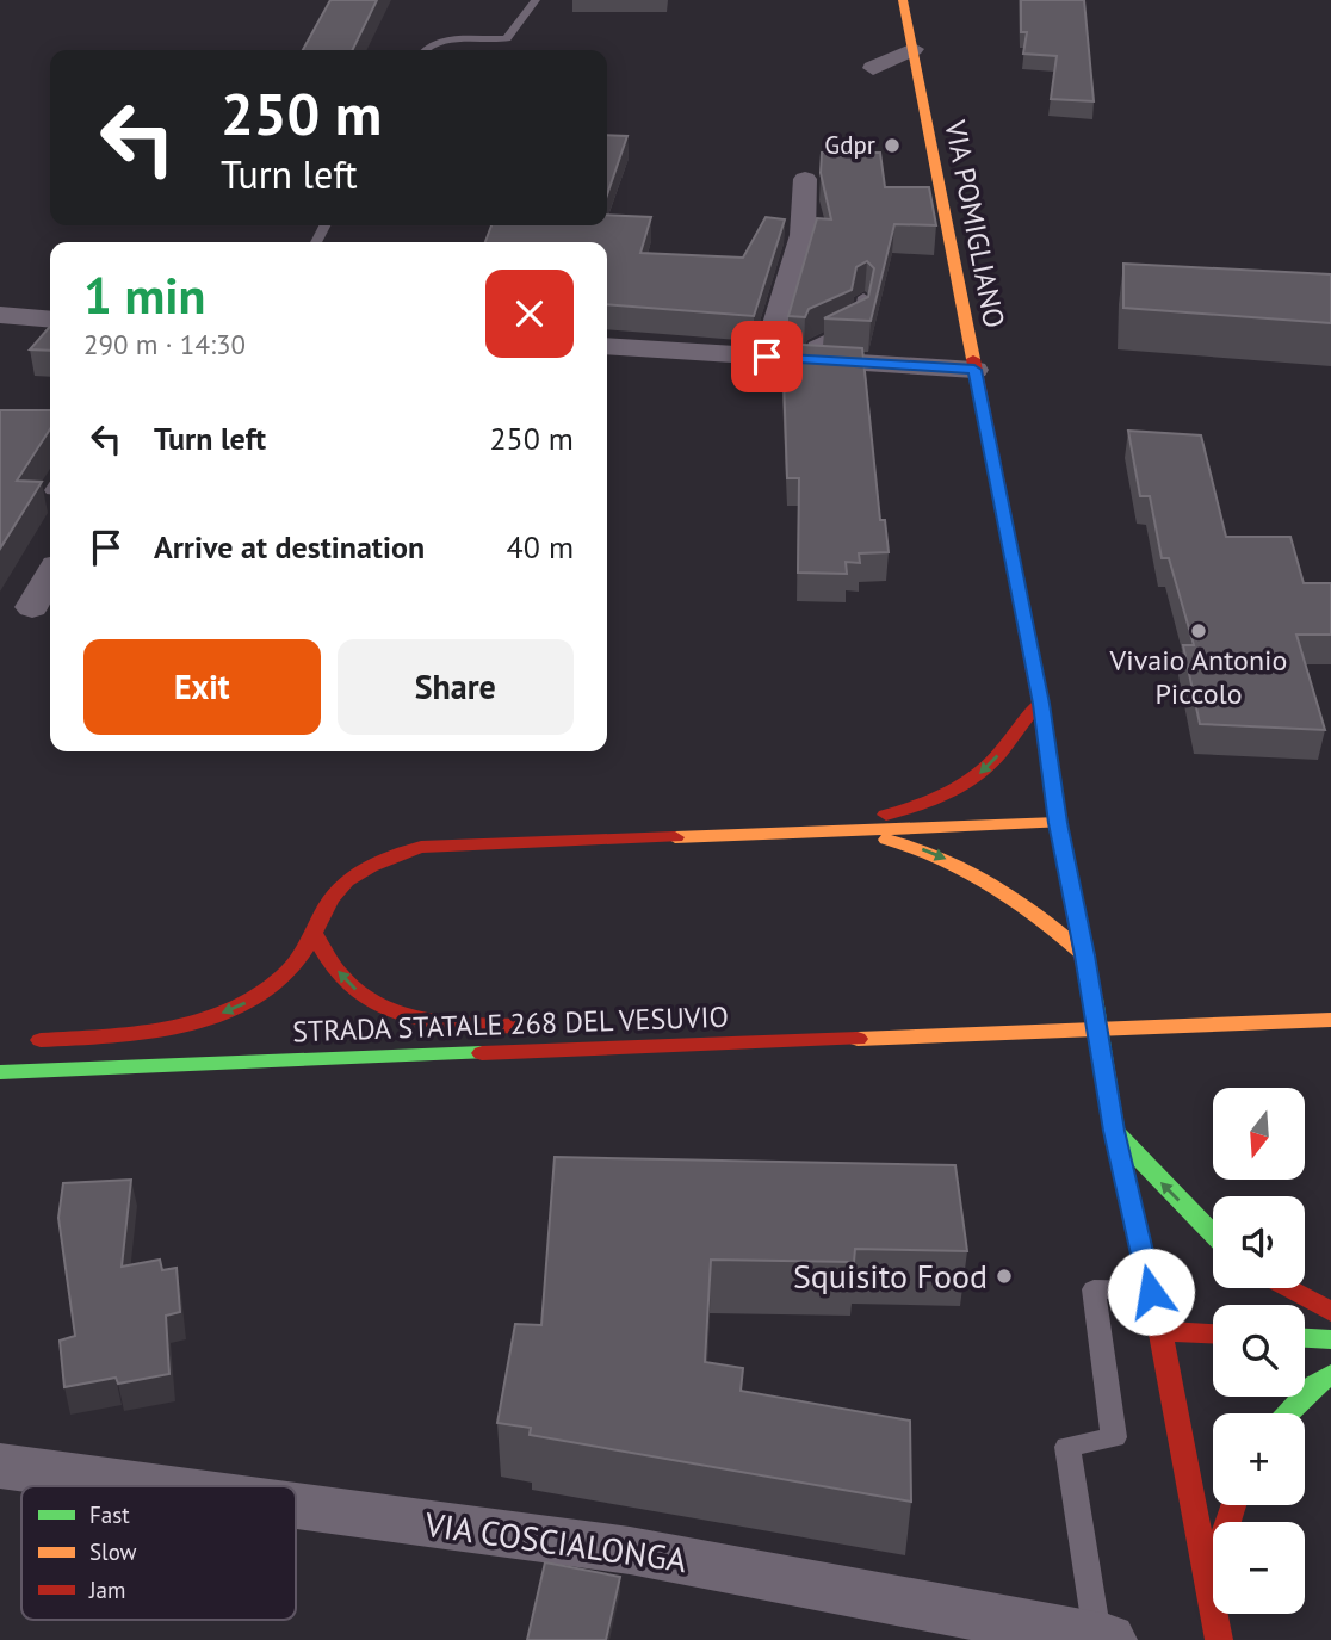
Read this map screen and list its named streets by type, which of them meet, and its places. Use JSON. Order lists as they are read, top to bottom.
{
  "streets": {
    "main road": ["VIA POMIGLIANO", "STRADA STATALE 268 DEL VESUVIO"],
    "street": ["VIA COSCIALONGA"]
  },
  "places": ["Gdpr", "Vivaio Antonio Piccolo", "Squisito Food"],
  "legend": ["Fast", "Slow", "Jam"],
  "north": "bottom",
  "page": {
    "turn": ["250 m", "Turn left"],
    "heading": ["1 min", "290 m · 14:30"],
    "list": [
      {
        "name": "Turn left",
        "value": "250 m"
      },
      {
        "name": "Arrive at destination",
        "value": "40 m"
      }
    ],
    "buttons": ["Exit", "Share"],
    "map_buttons": ["+", "−"]
  }
}
